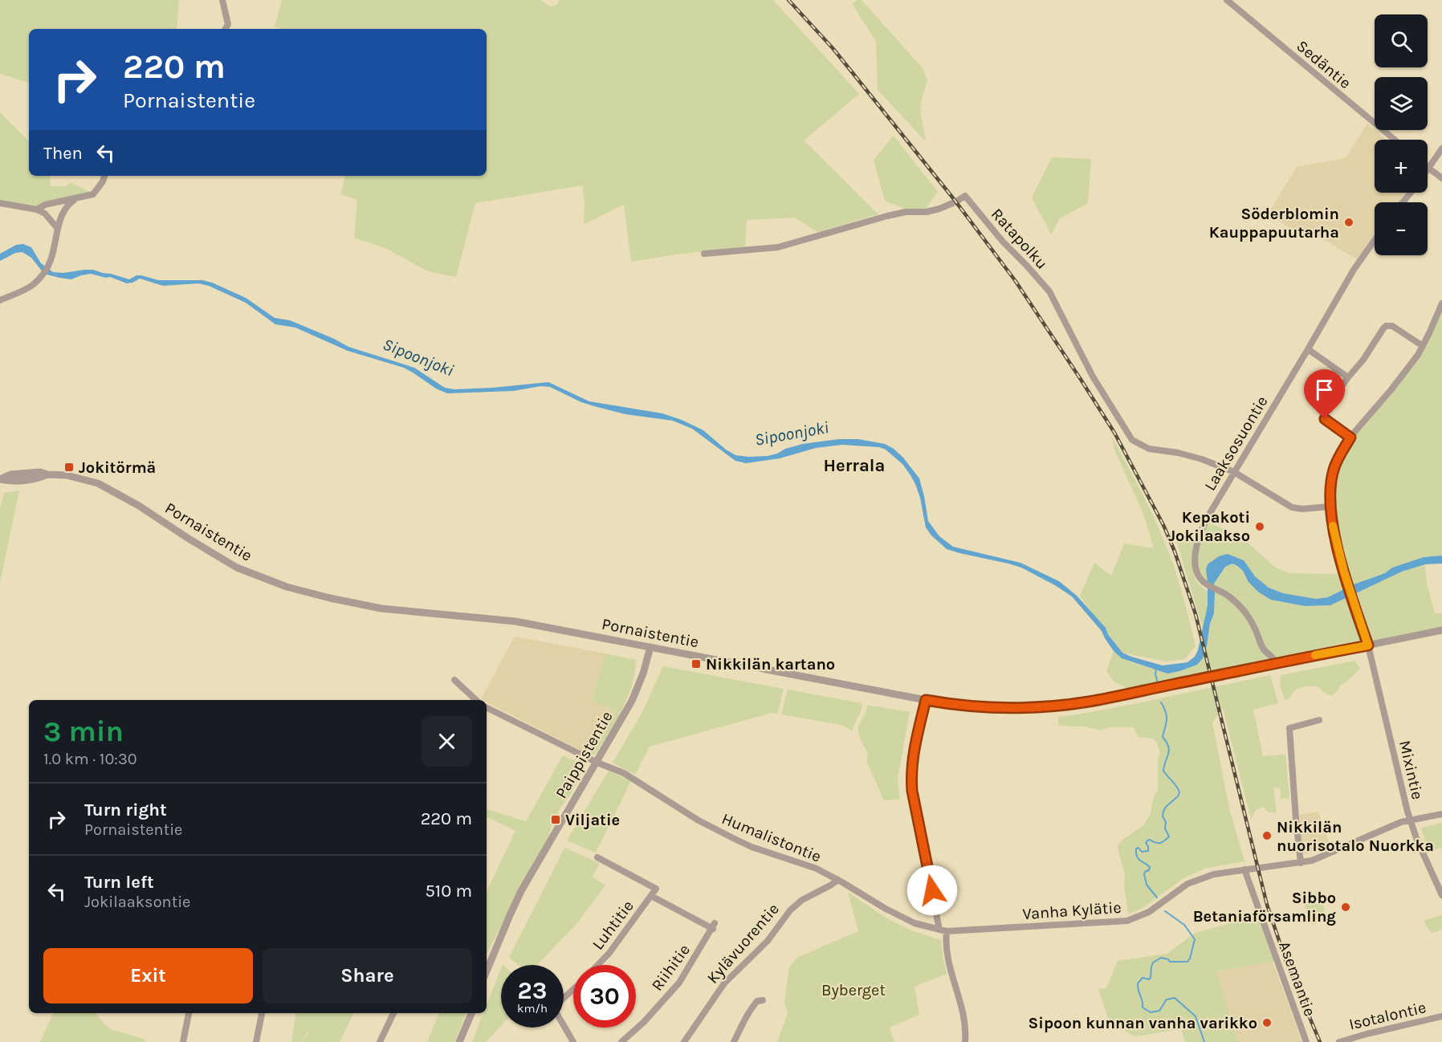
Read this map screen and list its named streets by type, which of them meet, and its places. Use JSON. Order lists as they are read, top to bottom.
{
  "streets": {
    "street": [
      "Sedäntie",
      "Ratapolku",
      "Laaksosuontie",
      "Pornaistentie",
      "Paippistentie",
      "Mixintie",
      "Humalistontie",
      "Vanha Kylätie",
      "Luhtitie",
      "Kylävuorentie",
      "Riihitie",
      "Asemantie",
      "Isotalontie"
    ]
  },
  "crossings": [
    ["Ratapolku", "Laaksosuontie"],
    ["Laaksosuontie", "Pornaistentie"],
    ["Pornaistentie", "Paippistentie"],
    ["Pornaistentie", "Mixintie"],
    ["Paippistentie", "Humalistontie"],
    ["Mixintie", "Vanha Kylätie"],
    ["Humalistontie", "Vanha Kylätie"],
    ["Humalistontie", "Kylävuorentie"],
    ["Vanha Kylätie", "Asemantie"],
    ["Luhtitie", "Riihitie"]
  ],
  "districts": ["Herrala"],
  "water": ["Sipoonjoki"],
  "parks": ["Byberget"],
  "places": {
    "other": [
      "Söderblomin Kauppapuutarha",
      "Kepakoti Jokilaakso",
      "Nikkilän nuorisotalo Nuorkka",
      "Sibbo Betaniaförsamling",
      "Sipoon kunnan vanha varikko"
    ],
    "transit": ["Jokitörmä", "Nikkilän kartano", "Viljatie"]
  },
  "page": {
    "map_buttons": ["+", "−"],
    "turn": ["220 m", "Pornaistentie"],
    "then": "Then",
    "heading": ["3 min", "1.0 km · 10:30"],
    "list": [
      {
        "name": "Turn right",
        "note": "Pornaistentie",
        "value": "220 m"
      },
      {
        "name": "Turn left",
        "note": "Jokilaaksontie",
        "value": "510 m"
      }
    ],
    "buttons": ["Exit", "Share"],
    "speed": "23 km/h",
    "limit": "30"
  }
}
